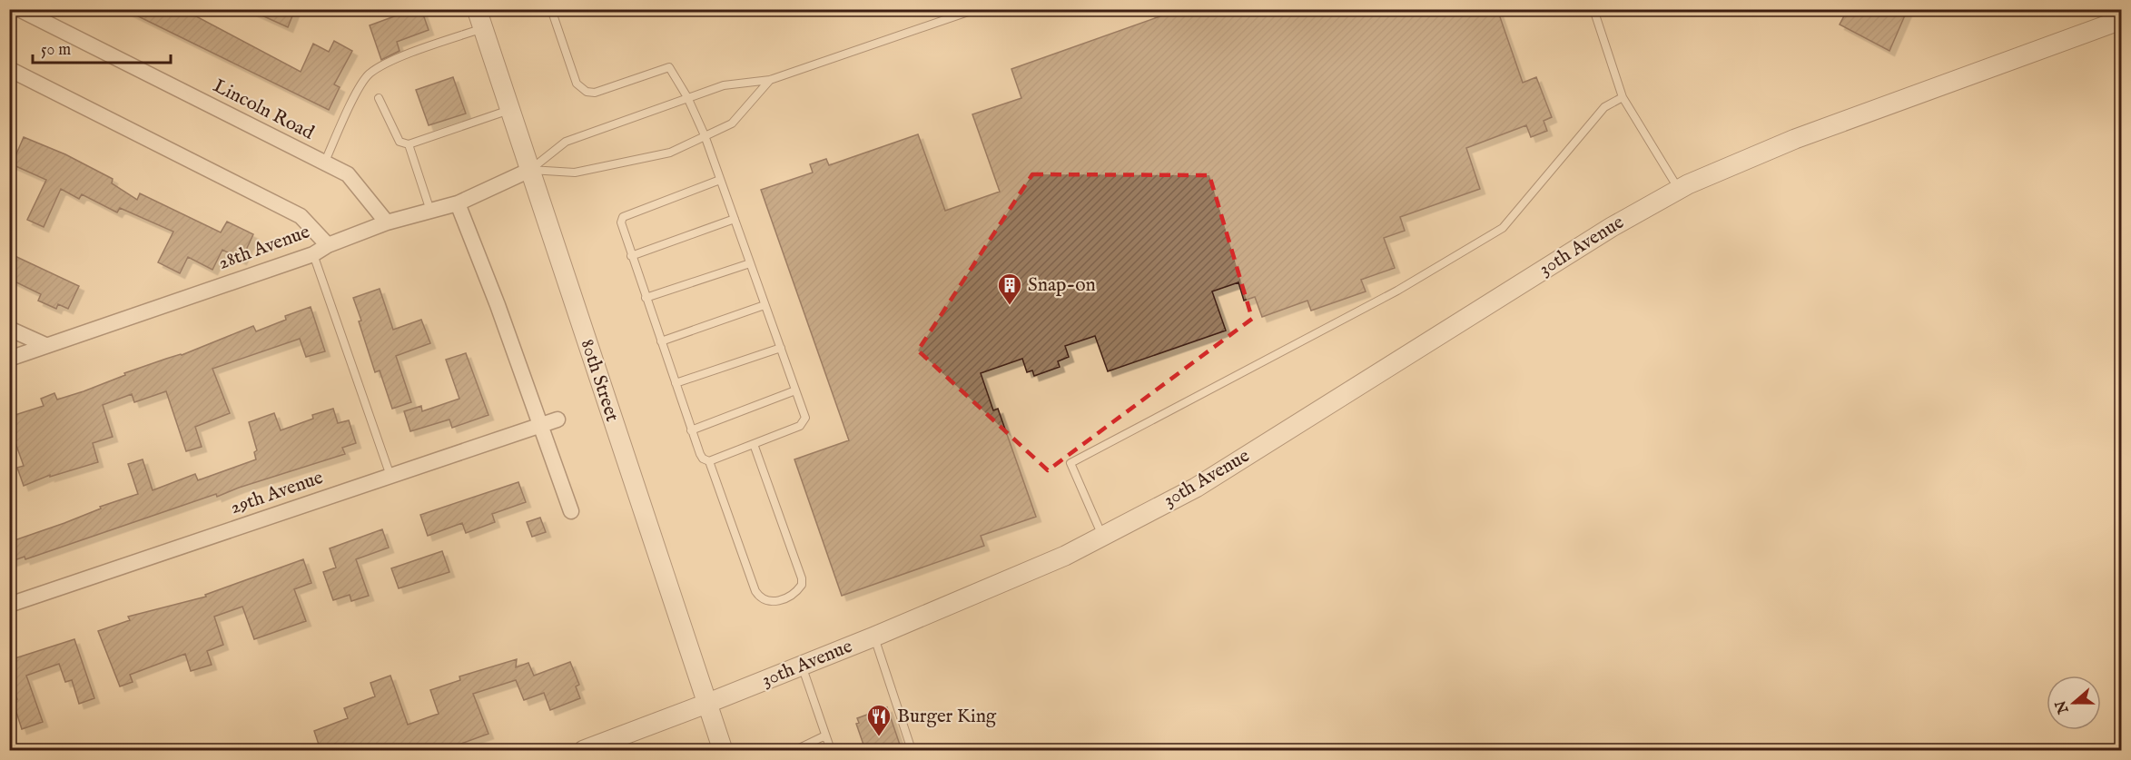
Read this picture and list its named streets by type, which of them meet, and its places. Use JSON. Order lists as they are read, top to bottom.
{
  "streets": {
    "street": [
      "Lincoln Road",
      "30th Avenue",
      "28th Avenue",
      "80th Street",
      "29th Avenue"
    ]
  },
  "crossings": [
    ["Lincoln Road", "28th Avenue"],
    ["30th Avenue", "80th Street"],
    ["28th Avenue", "80th Street"]
  ],
  "places": {
    "building": ["Snap-on"],
    "restaurant": ["Burger King"]
  },
  "scale_bar": "50 m",
  "north": "left"
}
